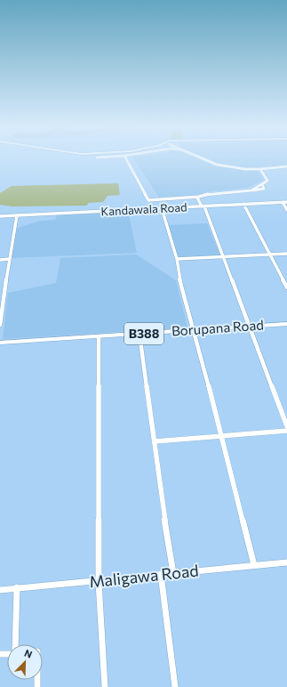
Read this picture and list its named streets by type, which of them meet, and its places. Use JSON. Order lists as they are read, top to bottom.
{
  "streets": {
    "main road": ["Borupana Road", "B388"],
    "street": ["Kandawala Road", "Maligawa Road"]
  },
  "north": "top right"
}
